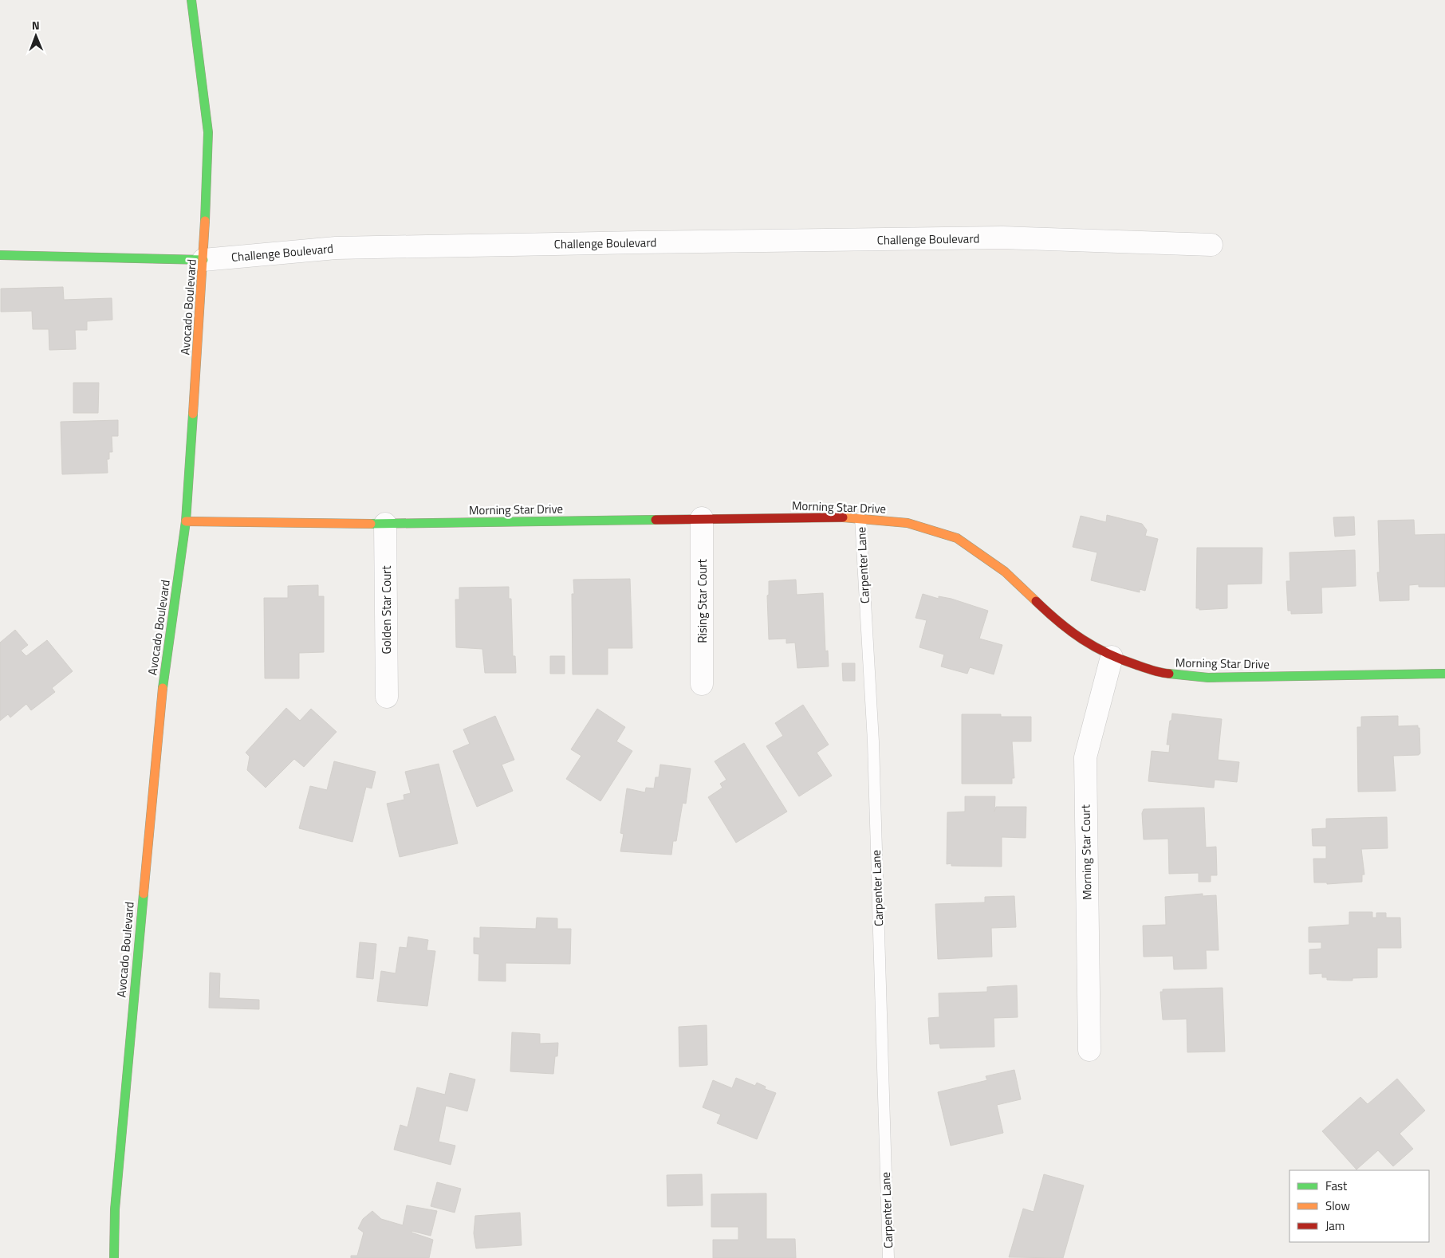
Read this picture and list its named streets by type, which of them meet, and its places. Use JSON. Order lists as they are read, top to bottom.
{
  "streets": {
    "street": [
      "Challenge Boulevard",
      "Avocado Boulevard",
      "Morning Star Drive",
      "Rising Star Court",
      "Golden Star Court",
      "Morning Star Court"
    ],
    "lane": ["Carpenter Lane"]
  },
  "crossings": [
    ["Challenge Boulevard", "Avocado Boulevard"],
    ["Avocado Boulevard", "Morning Star Drive"],
    ["Morning Star Drive", "Carpenter Lane"],
    ["Morning Star Drive", "Rising Star Court"],
    ["Morning Star Drive", "Golden Star Court"],
    ["Morning Star Drive", "Morning Star Court"]
  ],
  "legend": ["Fast", "Slow", "Jam"],
  "north": "top"
}
